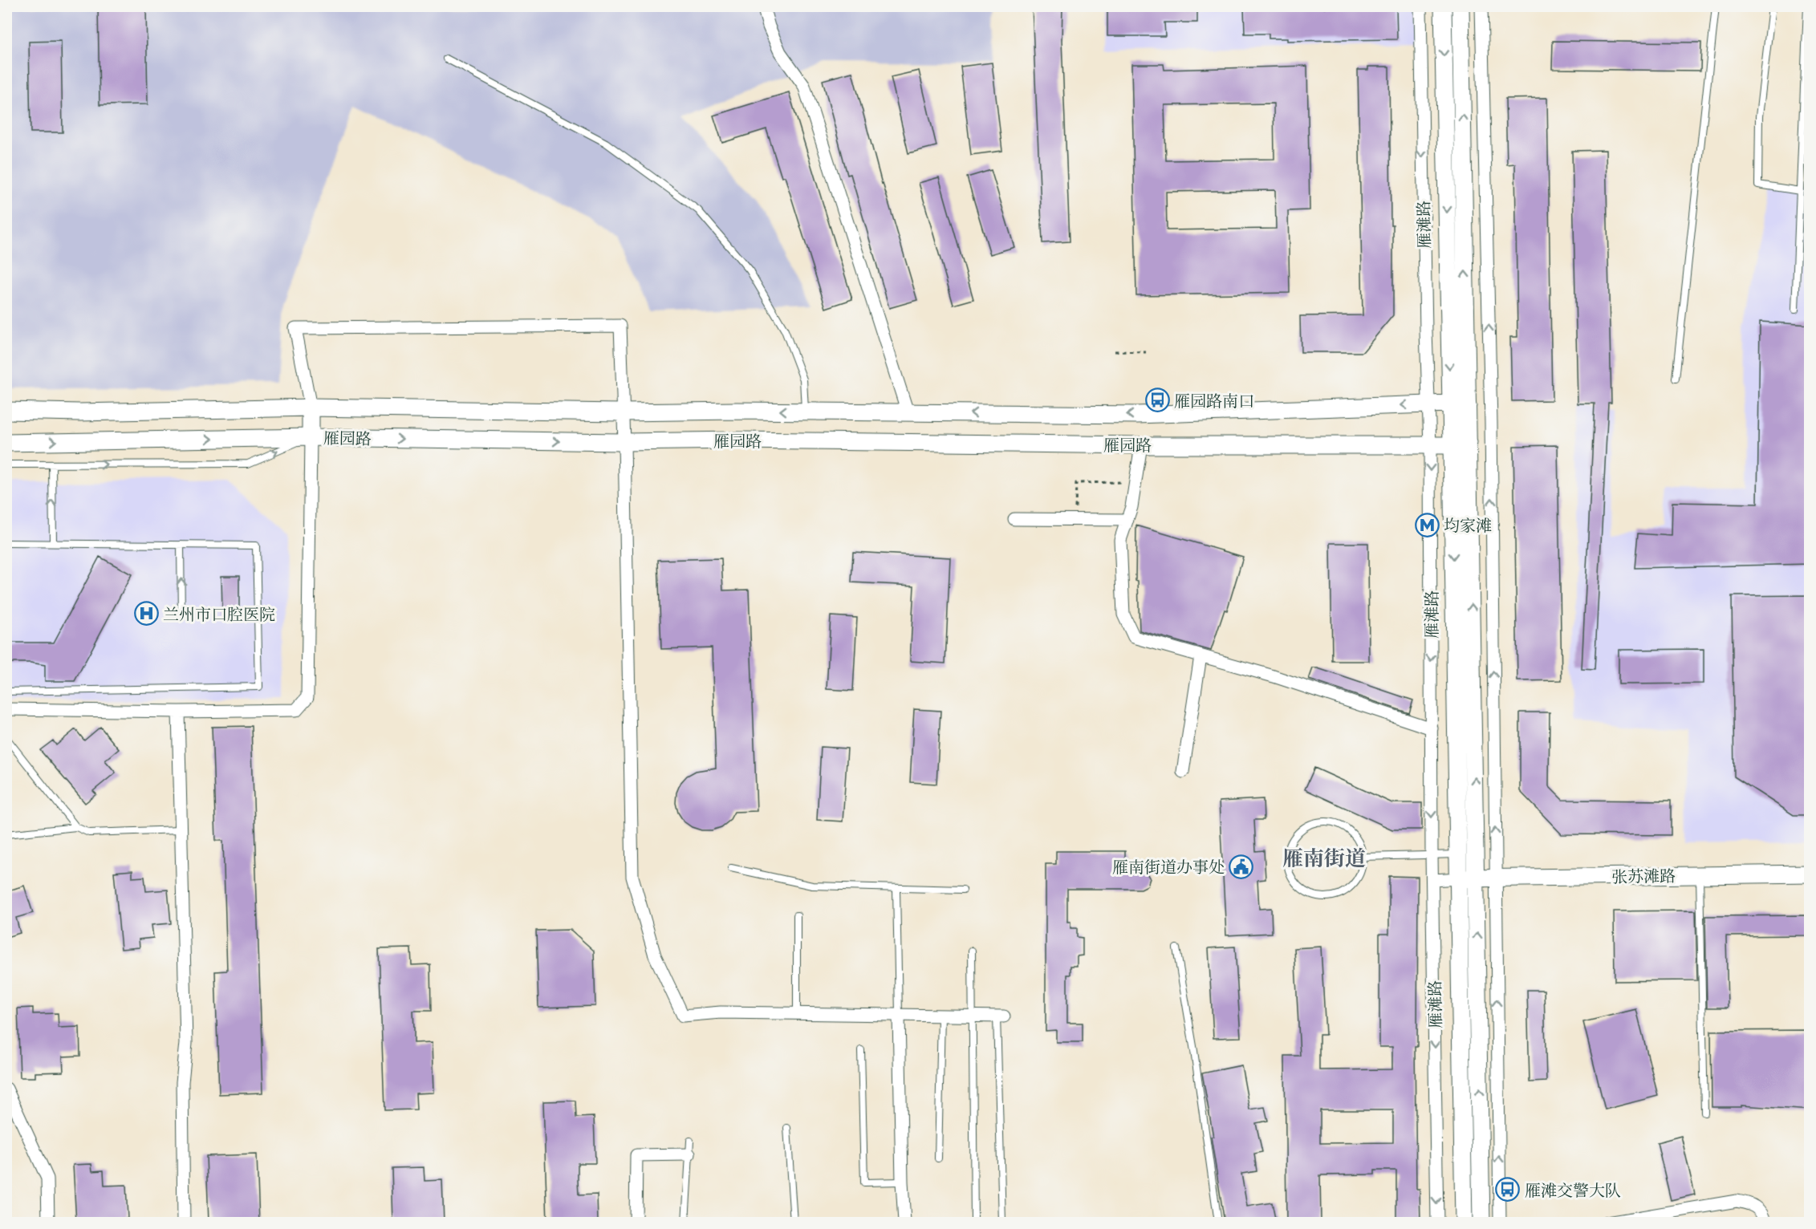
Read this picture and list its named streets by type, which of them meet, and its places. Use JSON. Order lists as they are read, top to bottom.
{
  "streets": {
    "main road": ["雁滩路", "雁园路", "张苏滩路"]
  },
  "crossings": [
    ["雁滩路", "雁园路"],
    ["雁滩路", "张苏滩路"]
  ],
  "districts": ["雁南街道"],
  "places": {
    "bus stop": ["雁园路南口", "雁滩交警大队"],
    "metro station": ["均家滩"],
    "hospital": ["兰州市口腔医院"],
    "public building": ["雁南街道办事处"]
  }
}
